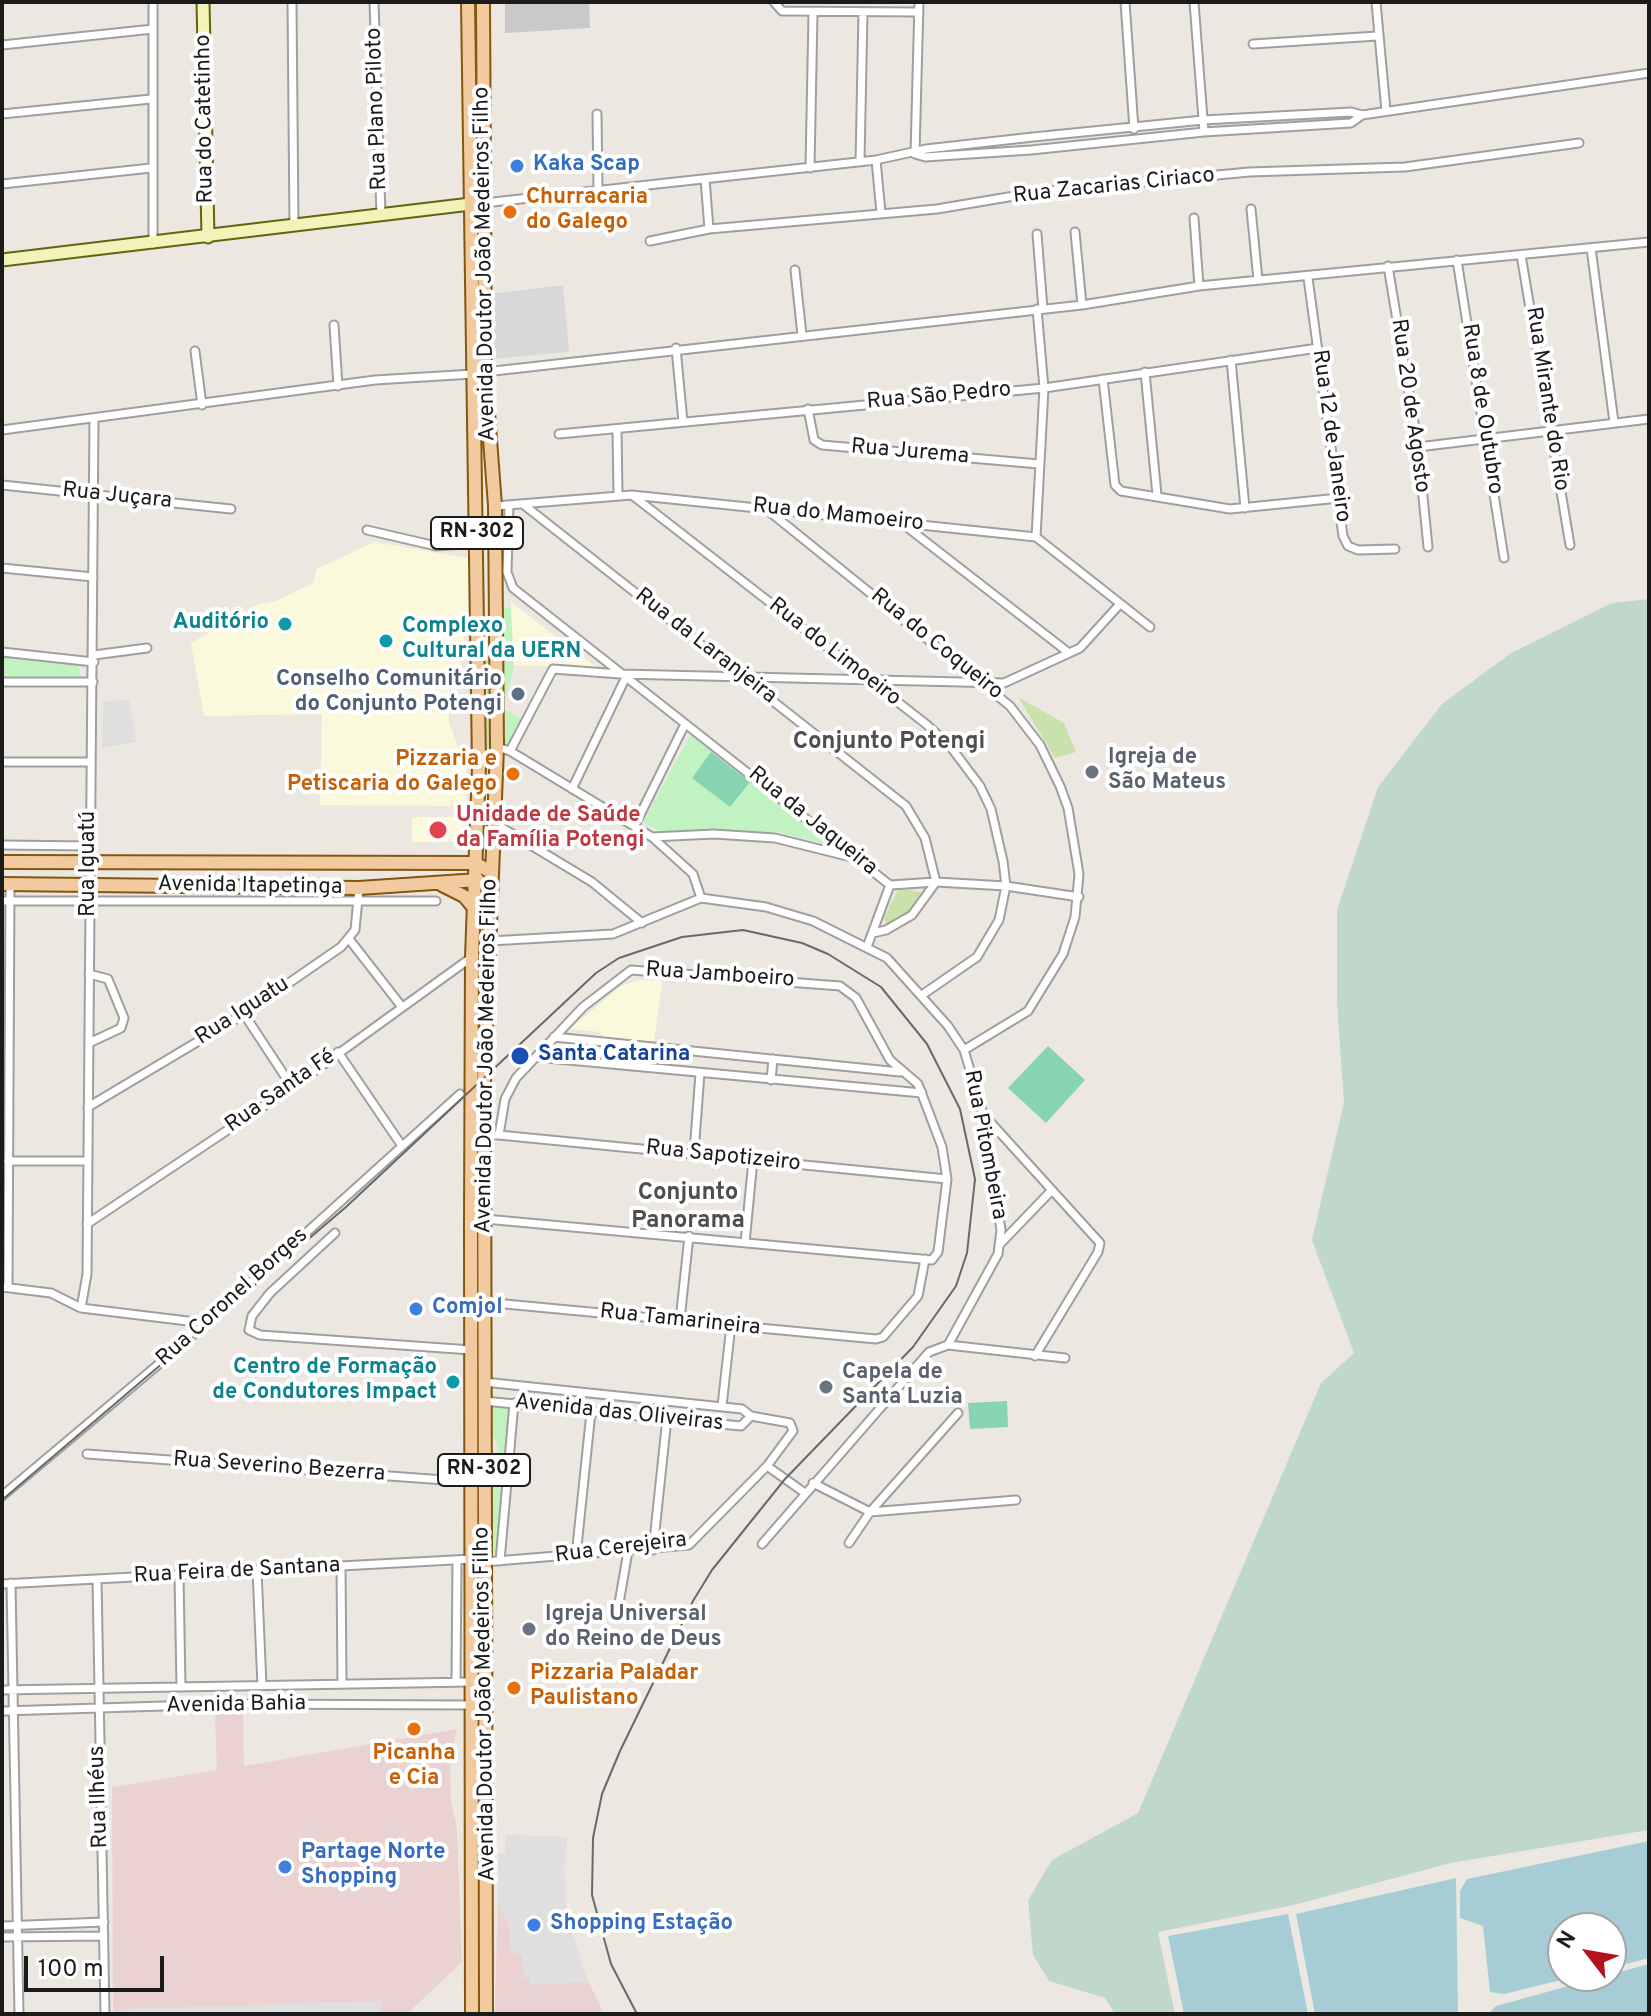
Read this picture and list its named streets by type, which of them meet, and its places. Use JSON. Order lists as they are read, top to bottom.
{
  "streets": {
    "main road": [
      "Rua do Catetinho",
      "Avenida Doutor João Medeiros Filho",
      "RN-302",
      "Avenida Itapetinga"
    ],
    "street": [
      "Rua Plano Piloto",
      "Rua Zacarias Ciriaco",
      "Rua São Pedro",
      "Rua Mirante do Rio",
      "Rua 20 de Agosto",
      "Rua 8 de Outubro",
      "Rua 12 de Janeiro",
      "Rua Jurema",
      "Rua Juçara",
      "Rua do Mamoeiro",
      "Rua do Coqueiro",
      "Rua da Laranjeira",
      "Rua do Limoeiro",
      "Rua da Jaqueira",
      "Rua Iguatú",
      "Rua Jamboeiro",
      "Rua Iguatu",
      "Rua Santa Fé",
      "Rua Pitombeira",
      "Rua Sapotizeiro",
      "Rua Coronel Borges",
      "Rua Tamarineira",
      "Avenida das Oliveiras",
      "Rua Severino Bezerra",
      "Rua Cerejeira",
      "Rua Feira de Santana",
      "Avenida Bahia",
      "Rua Ilhéus"
    ]
  },
  "crossings": [
    ["Avenida Doutor João Medeiros Filho", "Rua do Mamoeiro"],
    ["Avenida Doutor João Medeiros Filho", "Avenida Itapetinga"],
    ["Avenida Doutor João Medeiros Filho", "Rua Santa Fé"],
    ["Avenida Doutor João Medeiros Filho", "Rua Tamarineira"],
    ["Avenida Doutor João Medeiros Filho", "Avenida das Oliveiras"],
    ["Avenida Doutor João Medeiros Filho", "Rua Severino Bezerra"],
    ["Avenida Doutor João Medeiros Filho", "Rua Cerejeira"],
    ["Avenida Doutor João Medeiros Filho", "Rua Feira de Santana"],
    ["Avenida Doutor João Medeiros Filho", "Avenida Bahia"],
    ["Rua São Pedro", "Rua 12 de Janeiro"],
    ["Rua São Pedro", "Rua Jurema"],
    ["Rua Juçara", "Rua Iguatú"],
    ["Rua do Mamoeiro", "Rua do Coqueiro"],
    ["Rua do Mamoeiro", "Rua da Laranjeira"],
    ["Rua do Mamoeiro", "Rua do Limoeiro"],
    ["Rua do Mamoeiro", "Rua da Jaqueira"],
    ["Rua do Coqueiro", "Rua da Jaqueira"],
    ["Rua do Coqueiro", "Rua Pitombeira"],
    ["Rua da Laranjeira", "Rua da Jaqueira"],
    ["Rua do Limoeiro", "Rua da Jaqueira"],
    ["Rua do Limoeiro", "Rua Pitombeira"],
    ["Rua Iguatú", "Avenida Itapetinga"],
    ["Rua Iguatú", "Rua Iguatu"],
    ["Rua Iguatú", "Rua Santa Fé"],
    ["Rua Jamboeiro", "Rua Sapotizeiro"],
    ["Avenida das Oliveiras", "Rua Cerejeira"],
    ["Rua Cerejeira", "Rua Feira de Santana"],
    ["Rua Feira de Santana", "Rua Ilhéus"],
    ["Avenida Bahia", "Rua Ilhéus"]
  ],
  "districts": ["Conjunto Potengi", "Conjunto Panorama"],
  "places": [
    "Kaka Scap",
    "Churracaria do Galego",
    "Auditório",
    "Complexo Cultural da UERN",
    "Conselho Comunitário do Conjunto Potengi",
    "Igreja de São Mateus",
    "Pizzaria e Petiscaria do Galego",
    "Unidade de Saúde da Família Potengi",
    "Santa Catarina",
    "Comjol",
    "Centro de Formação de Condutores Impact",
    "Capela de Santa Luzia",
    "Igreja Universal do Reino de Deus",
    "Pizzaria Paladar Paulistano",
    "Picanha e Cia",
    "Partage Norte Shopping",
    "Shopping Estação"
  ],
  "scale_bar": "100 m",
  "north": "top left"
}
